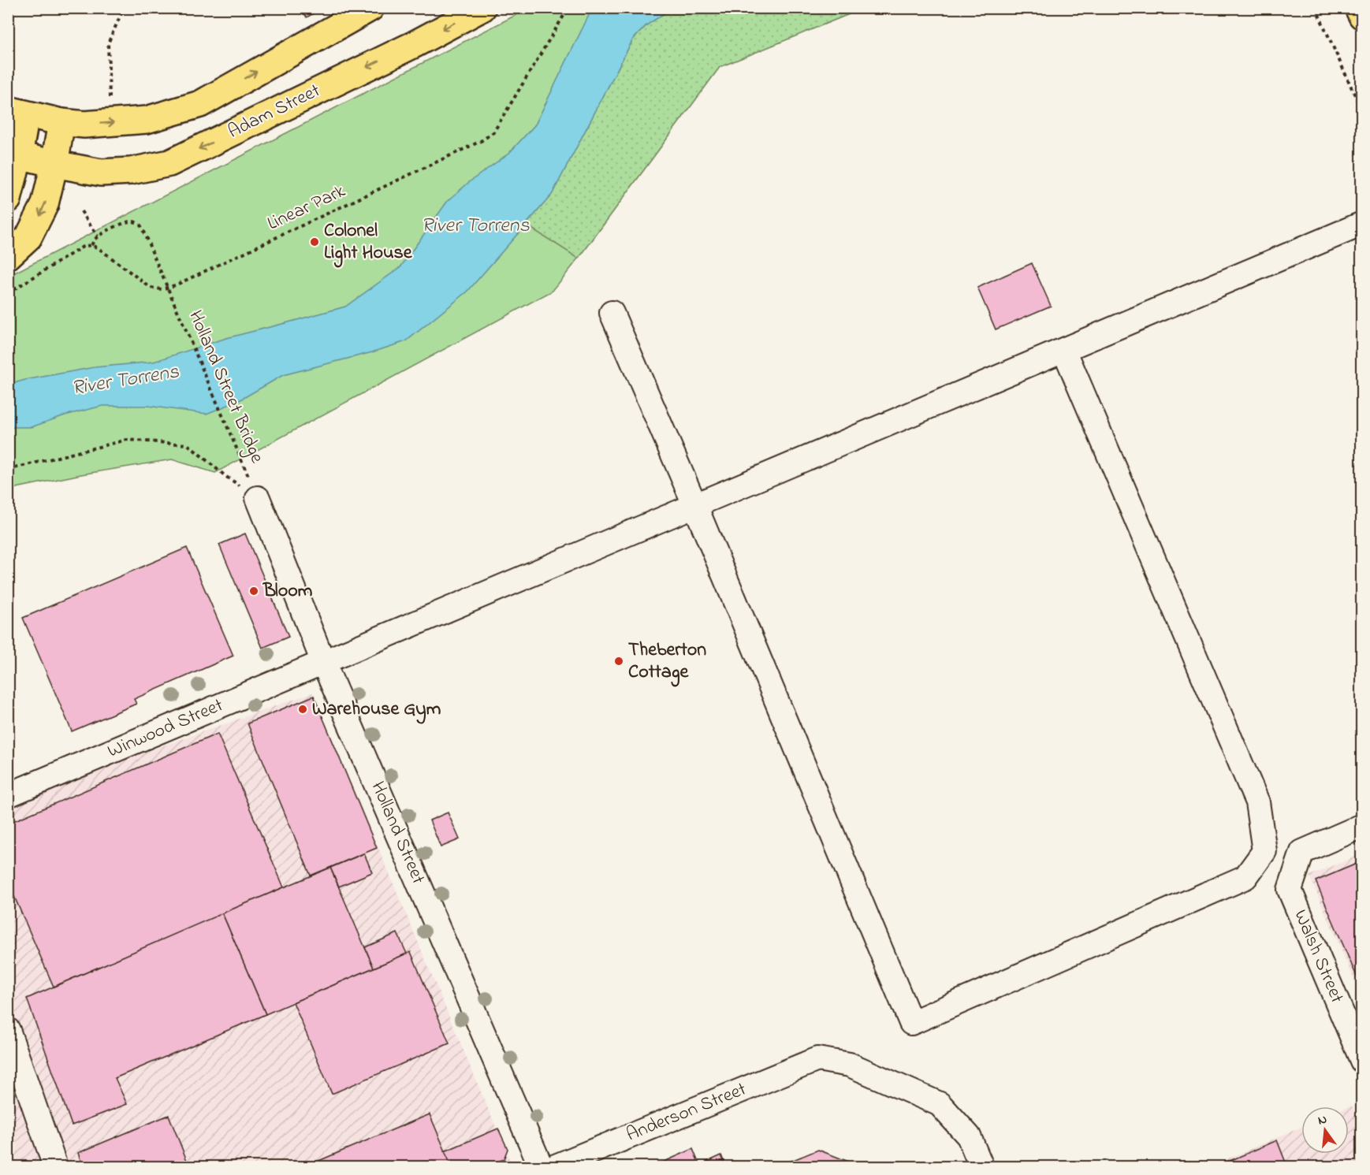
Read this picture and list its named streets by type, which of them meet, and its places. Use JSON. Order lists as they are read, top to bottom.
{
  "streets": {
    "main road": ["Adam Street"],
    "street": [
      "Winwood Street",
      "Holland Street",
      "Walsh Street",
      "Anderson Street"
    ],
    "path": ["Linear Park", "Holland Street Bridge"]
  },
  "crossings": [
    ["Linear Park", "Holland Street Bridge"],
    ["Holland Street Bridge", "Holland Street"],
    ["Winwood Street", "Holland Street"]
  ],
  "water": ["River Torrens"],
  "places": [
    "Colonel Light House",
    "Bloom",
    "Theberton Cottage",
    "Warehouse Gym"
  ],
  "north": "top"
}
